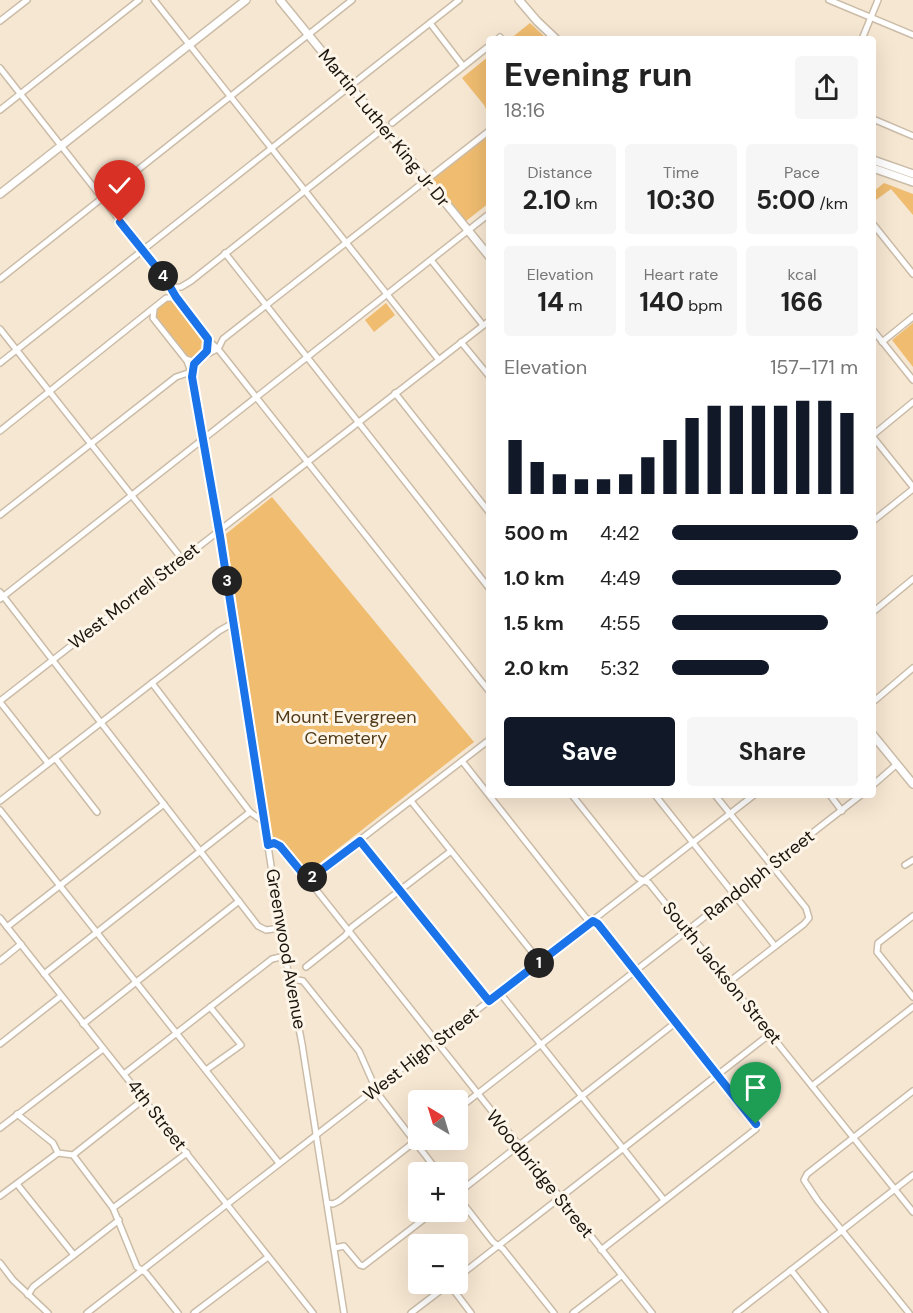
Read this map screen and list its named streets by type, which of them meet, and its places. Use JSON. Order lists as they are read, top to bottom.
{
  "streets": {
    "main road": ["Martin Luther King Jr Dr"],
    "street": [
      "West Morrell Street",
      "Randolph Street",
      "Greenwood Avenue",
      "South Jackson Street",
      "West High Street",
      "4th Street",
      "Woodbridge Street"
    ]
  },
  "crossings": [
    ["West Morrell Street", "Greenwood Avenue"],
    ["Randolph Street", "South Jackson Street"],
    ["Randolph Street", "Woodbridge Street"],
    ["Greenwood Avenue", "West High Street"],
    ["Greenwood Avenue", "Woodbridge Street"],
    ["South Jackson Street", "West High Street"],
    ["West High Street", "4th Street"],
    ["West High Street", "Woodbridge Street"]
  ],
  "parks": ["Mount Evergreen Cemetery"],
  "north": "top left",
  "page": {
    "heading": ["Evening run", "18:16"],
    "stats": [
      ["Distance", "2.10 km"],
      ["Time", "10:30"],
      ["Pace", "5:00 /km"],
      ["Elevation", "14 m"],
      ["Heart rate", "140 bpm"],
      ["kcal", "166"]
    ],
    "pins": [
      "4",
      "3",
      "2",
      "1"
    ],
    "chart": ["Elevation", "157–171 m"],
    "list": [
      {
        "name": "500 m",
        "note": "4:42"
      },
      {
        "name": "1.0 km",
        "note": "4:49"
      },
      {
        "name": "1.5 km",
        "note": "4:55"
      },
      {
        "name": "2.0 km",
        "note": "5:32"
      }
    ],
    "buttons": ["Save", "Share"],
    "map_buttons": ["+", "−"]
  }
}
